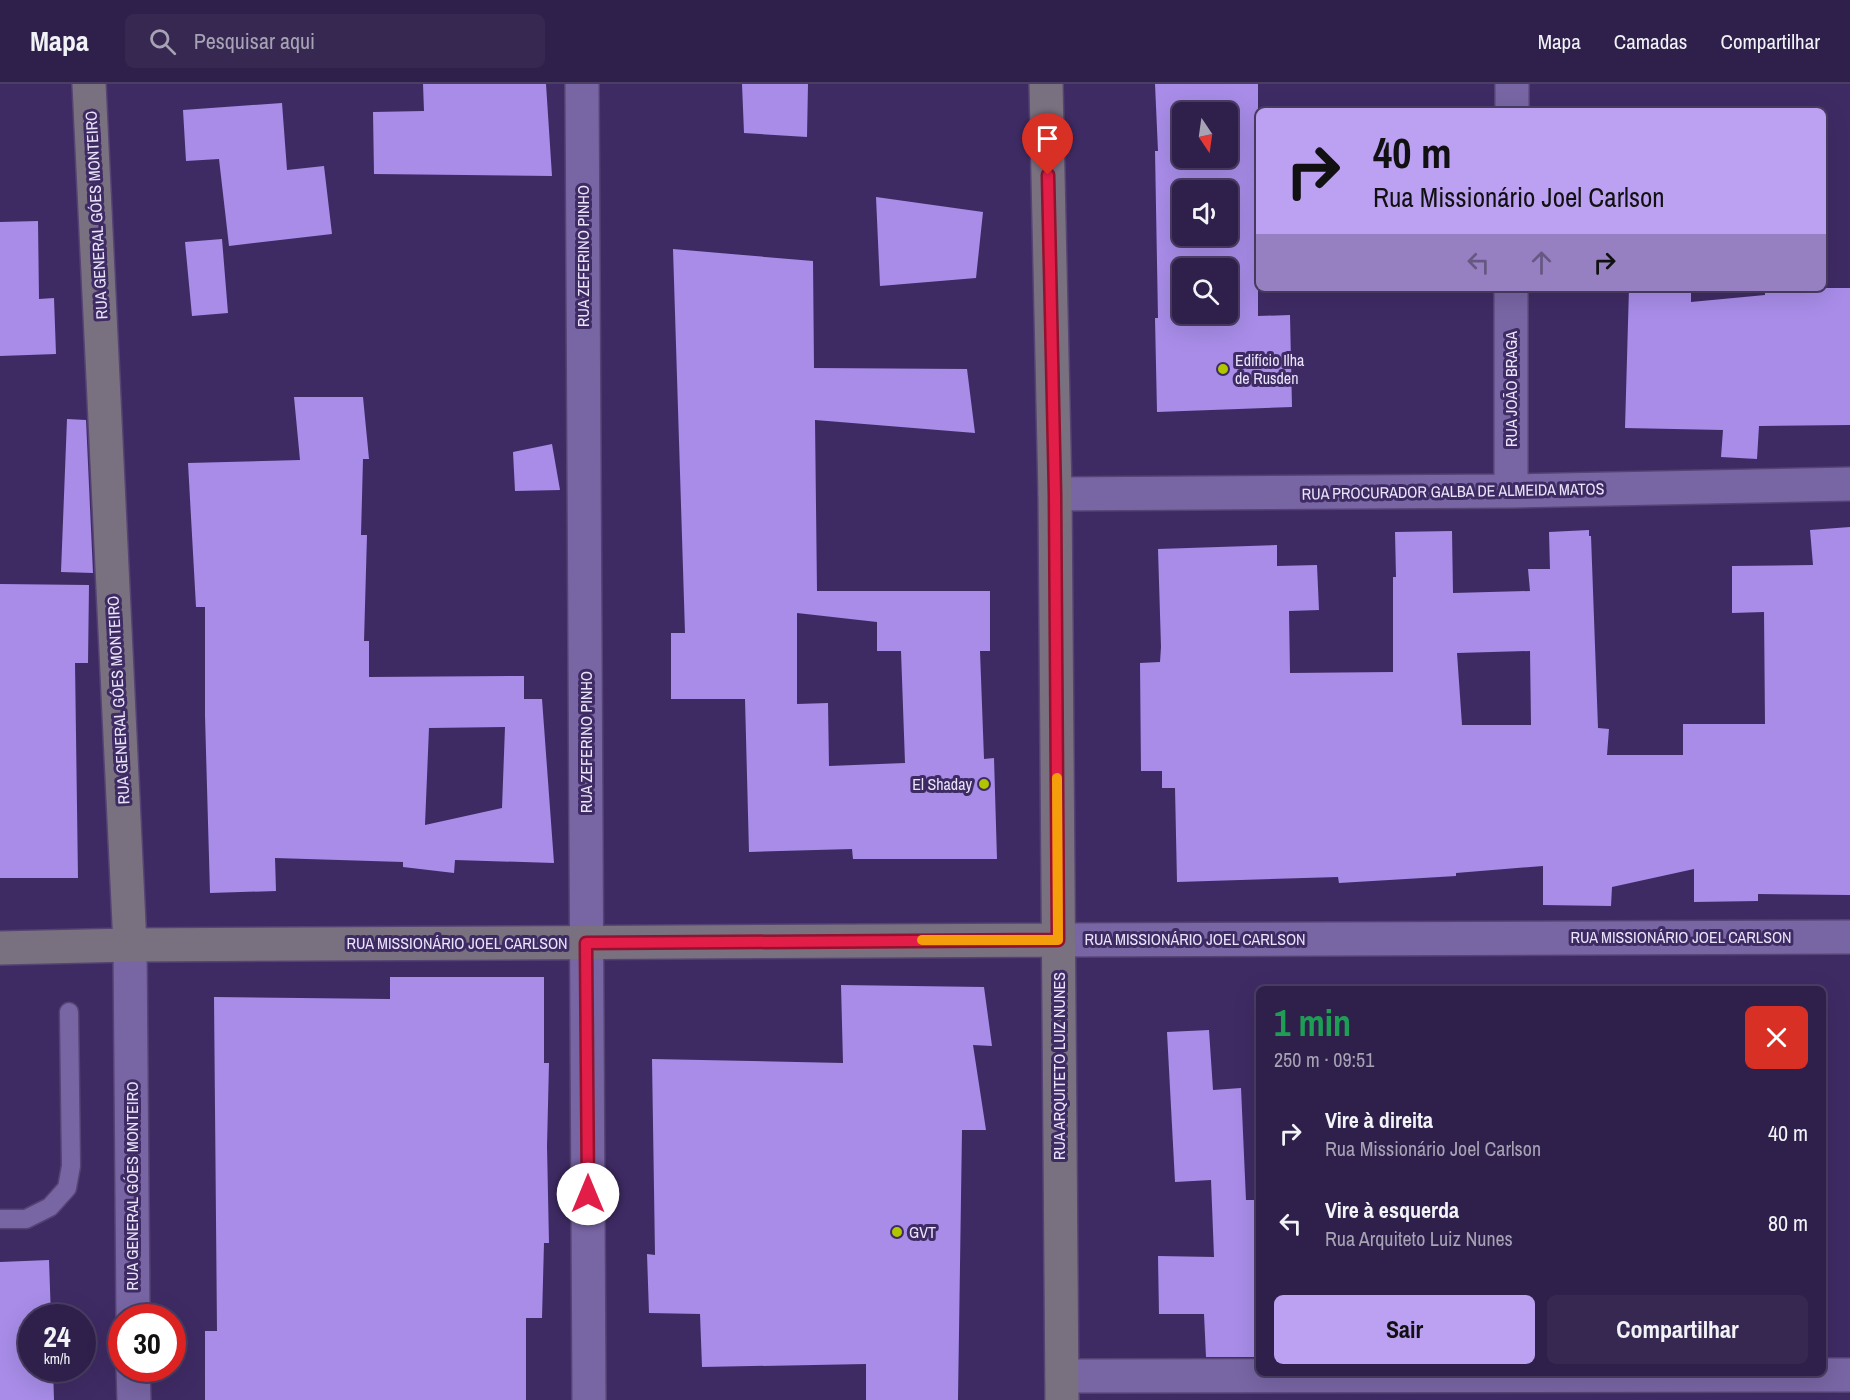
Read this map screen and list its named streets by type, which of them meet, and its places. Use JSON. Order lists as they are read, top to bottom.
{
  "streets": {
    "main road": ["RUA GENERAL GÓES MONTEIRO", "RUA MISSIONÁRIO JOEL CARLSON", "RUA ARQUITETO LUIZ NUNES"],
    "street": ["RUA ZEFERINO PINHO", "RUA JOÃO BRAGA", "RUA PROCURADOR GALBA DE ALMEIDA MATOS"]
  },
  "crossings": [
    ["RUA GENERAL GÓES MONTEIRO", "RUA MISSIONÁRIO JOEL CARLSON"],
    ["RUA ZEFERINO PINHO", "RUA MISSIONÁRIO JOEL CARLSON"],
    ["RUA JOÃO BRAGA", "RUA PROCURADOR GALBA DE ALMEIDA MATOS"],
    ["RUA PROCURADOR GALBA DE ALMEIDA MATOS", "RUA ARQUITETO LUIZ NUNES"],
    ["RUA MISSIONÁRIO JOEL CARLSON", "RUA ARQUITETO LUIZ NUNES"]
  ],
  "places": ["Edifício Ilha de Rusden", "El Shaday", "GVT"],
  "north": "bottom",
  "page": {
    "header": "Mapa",
    "search": "Pesquisar aqui",
    "nav": ["Mapa", "Camadas", "Compartilhar"],
    "turn": ["40 m", "Rua Missionário Joel Carlson"],
    "heading": ["1 min", "250 m · 09:51"],
    "list": [
      {
        "name": "Vire à direita",
        "note": "Rua Missionário Joel Carlson",
        "value": "40 m"
      },
      {
        "name": "Vire à esquerda",
        "note": "Rua Arquiteto Luiz Nunes",
        "value": "80 m"
      }
    ],
    "buttons": ["Sair", "Compartilhar"],
    "speed": "24 km/h",
    "limit": "30"
  }
}
